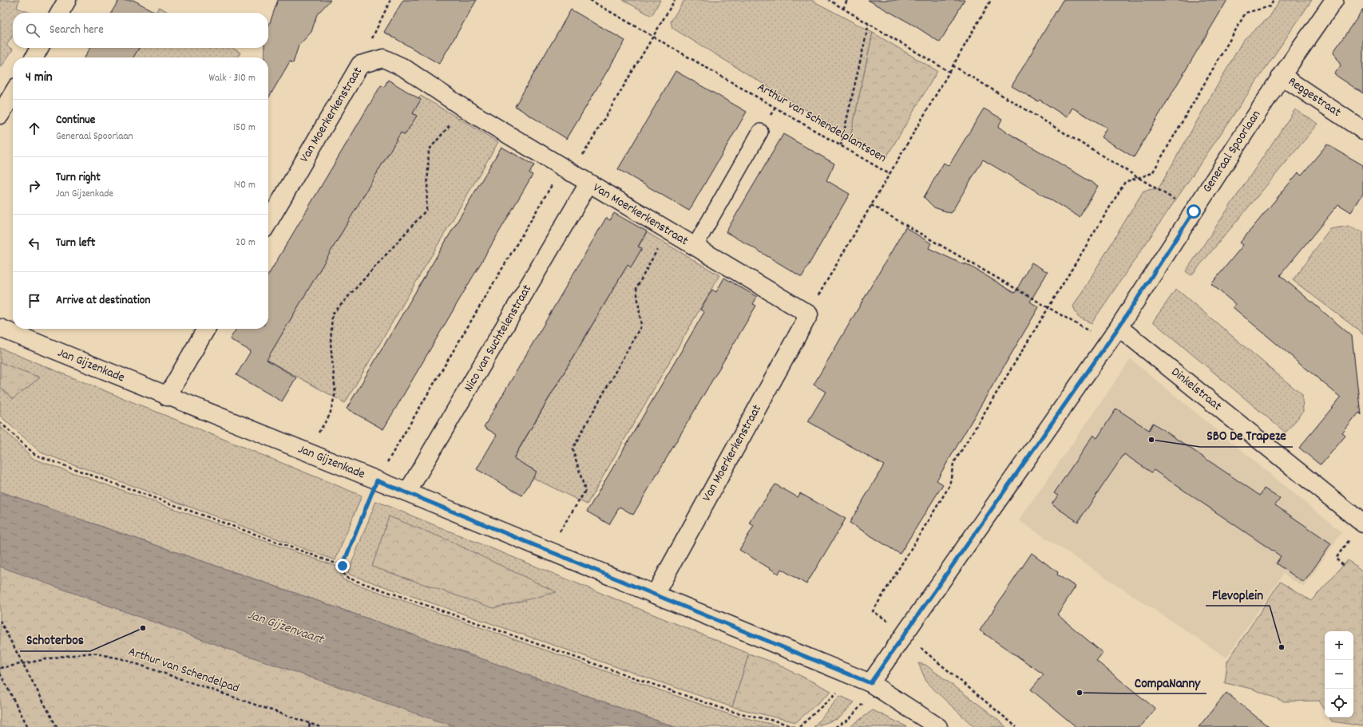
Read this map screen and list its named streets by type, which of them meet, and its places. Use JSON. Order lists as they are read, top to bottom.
{
  "streets": {
    "street": [
      "Reggestraat",
      "Van Moerkerkenstraat",
      "Generaal Spoorlaan",
      "Nico van Suchtelenstraat",
      "Jan Gijzenkade",
      "Dinkelstraat"
    ],
    "path": ["Arthur van Schendelplantsoen", "Arthur van Schendelpad"]
  },
  "crossings": [
    ["Reggestraat", "Generaal Spoorlaan"],
    ["Van Moerkerkenstraat", "Nico van Suchtelenstraat"],
    ["Van Moerkerkenstraat", "Jan Gijzenkade"],
    ["Generaal Spoorlaan", "Jan Gijzenkade"],
    ["Generaal Spoorlaan", "Dinkelstraat"],
    ["Nico van Suchtelenstraat", "Jan Gijzenkade"]
  ],
  "water": ["Jan Gijzenvaart"],
  "places": [
    "SBO De Trapeze",
    "Schoterbos",
    "Flevoplein",
    "CompaNanny"
  ],
  "page": {
    "search": "Search here",
    "heading": ["4 min", "Walk · 310 m"],
    "list": [
      ["Continue", "Generaal Spoorlaan", "150 m"],
      ["Turn right", "Jan Gijzenkade", "140 m"],
      ["Turn left", "20 m"],
      "Arrive at destination"
    ],
    "map_buttons": ["+", "−"]
  }
}
